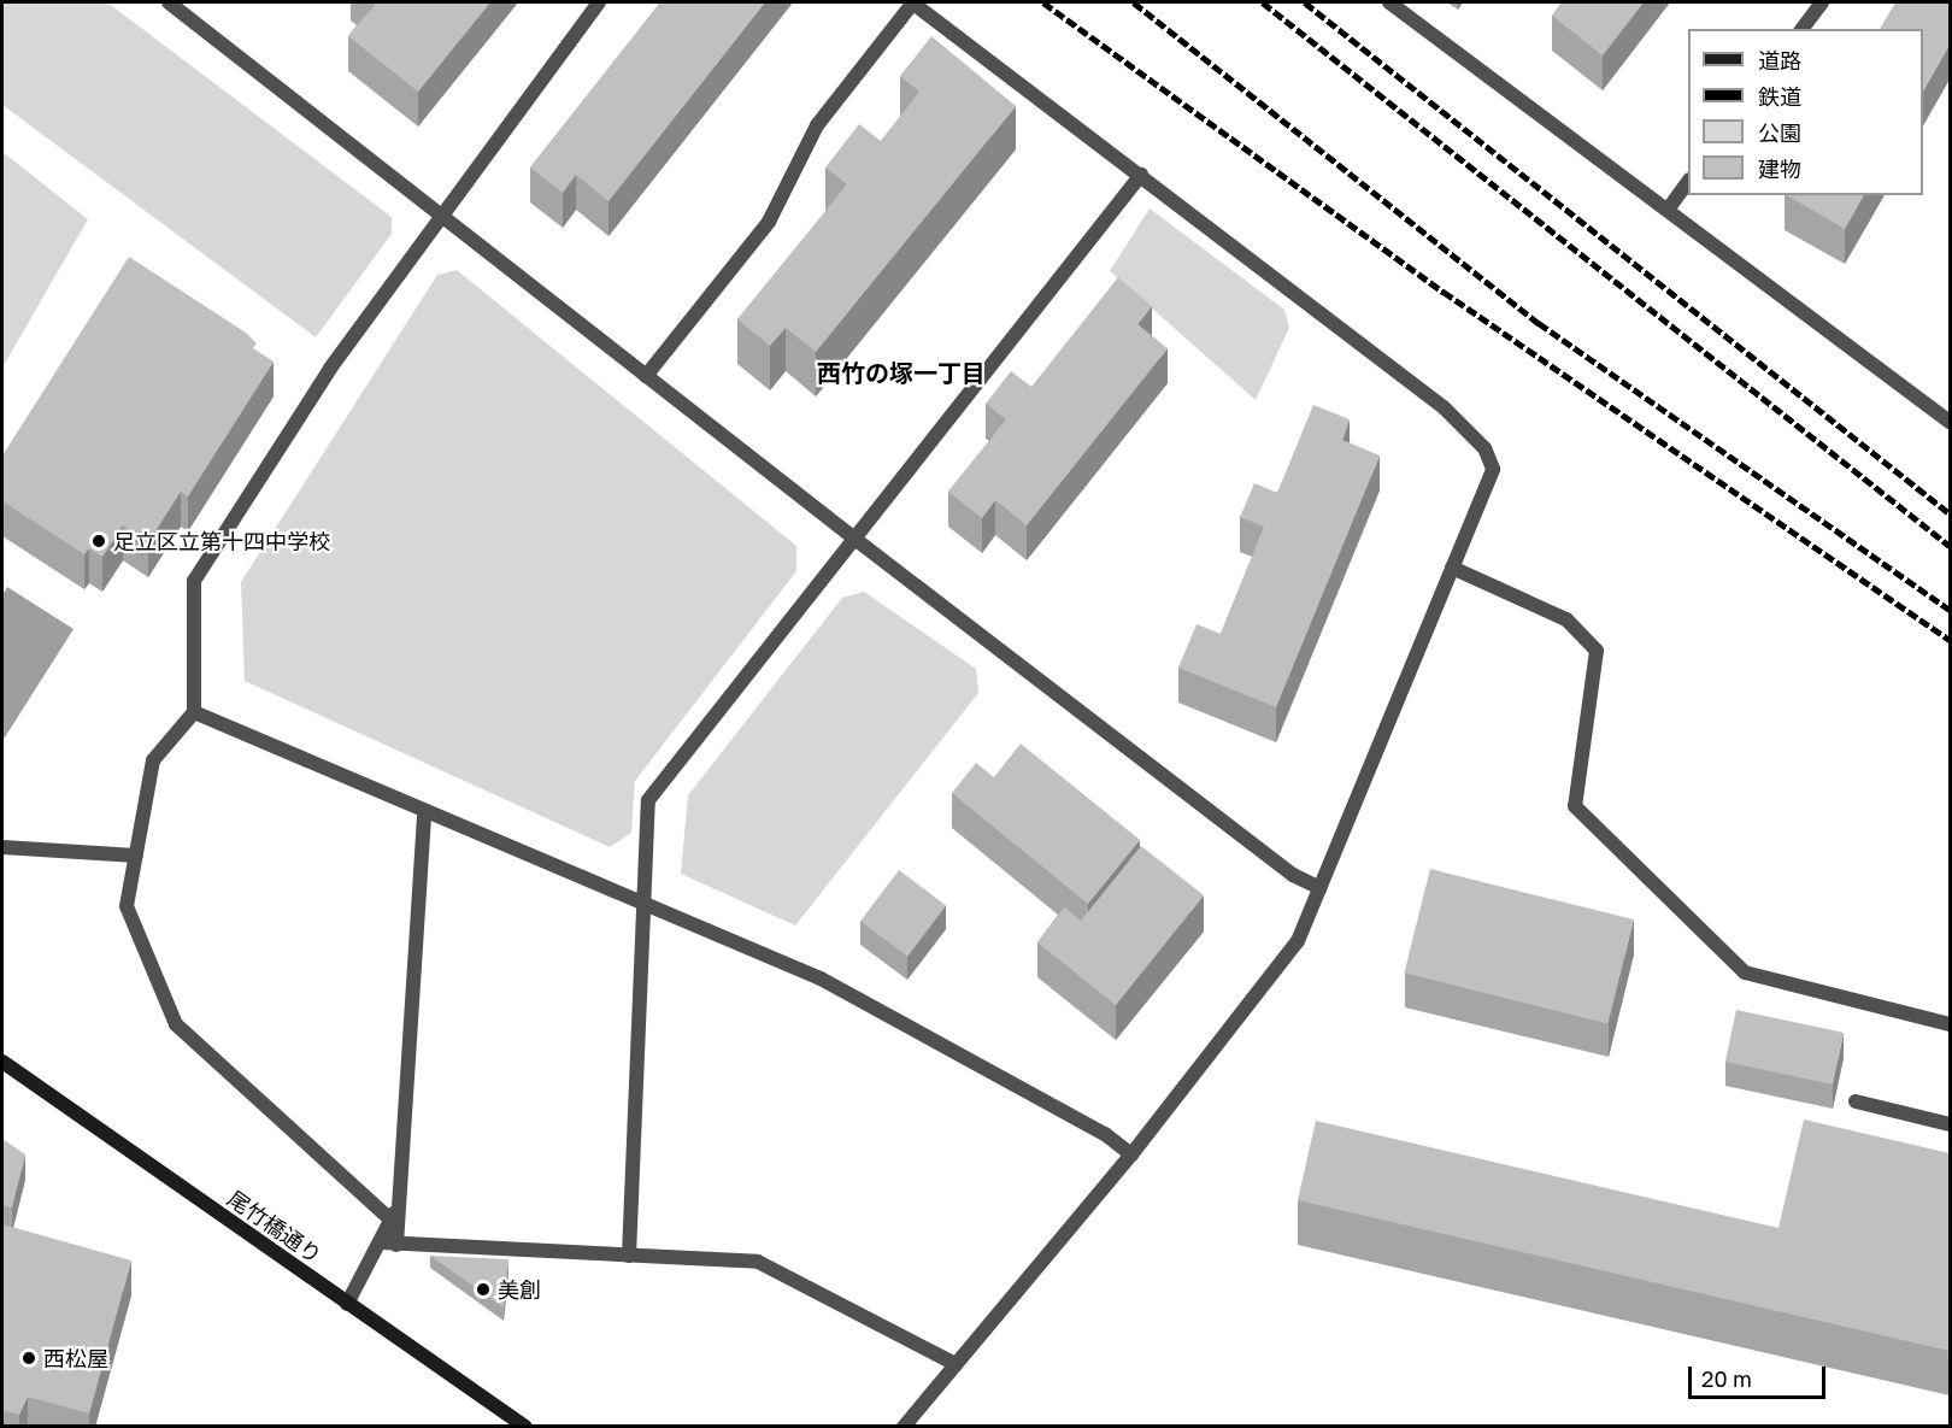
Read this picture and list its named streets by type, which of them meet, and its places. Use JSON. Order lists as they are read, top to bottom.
{
  "streets": {
    "main road": ["尾竹橋通り"]
  },
  "districts": ["西竹の塚一丁目"],
  "places": ["足立区立第十四中学校", "美創", "西松屋"],
  "legend": [
    "道路",
    "鉄道",
    "公園",
    "建物"
  ],
  "scale_bar": "20 m"
}
